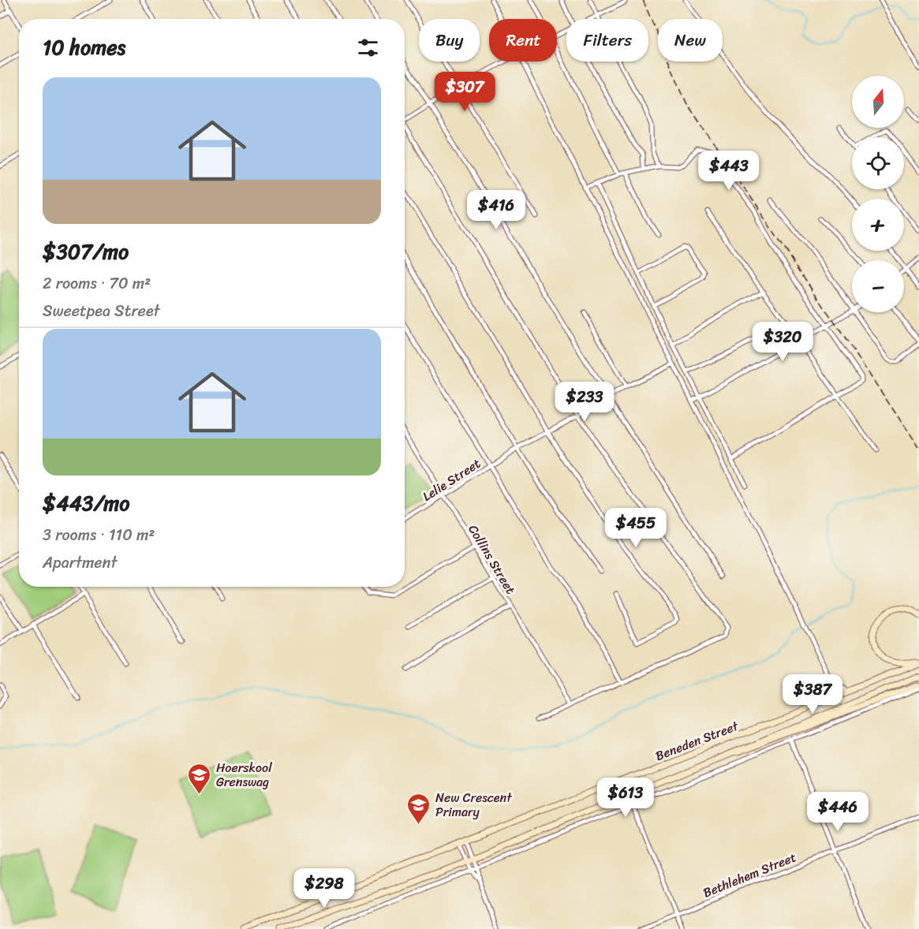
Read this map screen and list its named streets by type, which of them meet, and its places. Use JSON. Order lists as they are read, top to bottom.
{
  "streets": {
    "main road": ["Beneden Street"],
    "street": ["Lelie Street", "Collins Street", "Bethlehem Street"]
  },
  "crossings": [
    ["Lelie Street", "Collins Street"]
  ],
  "places": {
    "school or university": ["Hoerskool Grenswag", "New Crescent Primary"]
  },
  "north": "top",
  "page": {
    "chip": [
      "Buy",
      "Rent",
      "Filters",
      "New"
    ],
    "heading": "10 homes",
    "price": [
      "$307",
      "$443",
      "$416",
      "$320",
      "$233",
      "$455",
      "$387",
      "$613",
      "$446",
      "$298"
    ],
    "map_buttons": ["+", "−"],
    "list": [
      {
        "name": "$307/mo",
        "note": "2 rooms · 70 m² · Sweetpea Street"
      },
      {
        "name": "$443/mo",
        "note": "3 rooms · 110 m² · Apartment"
      }
    ]
  }
}
